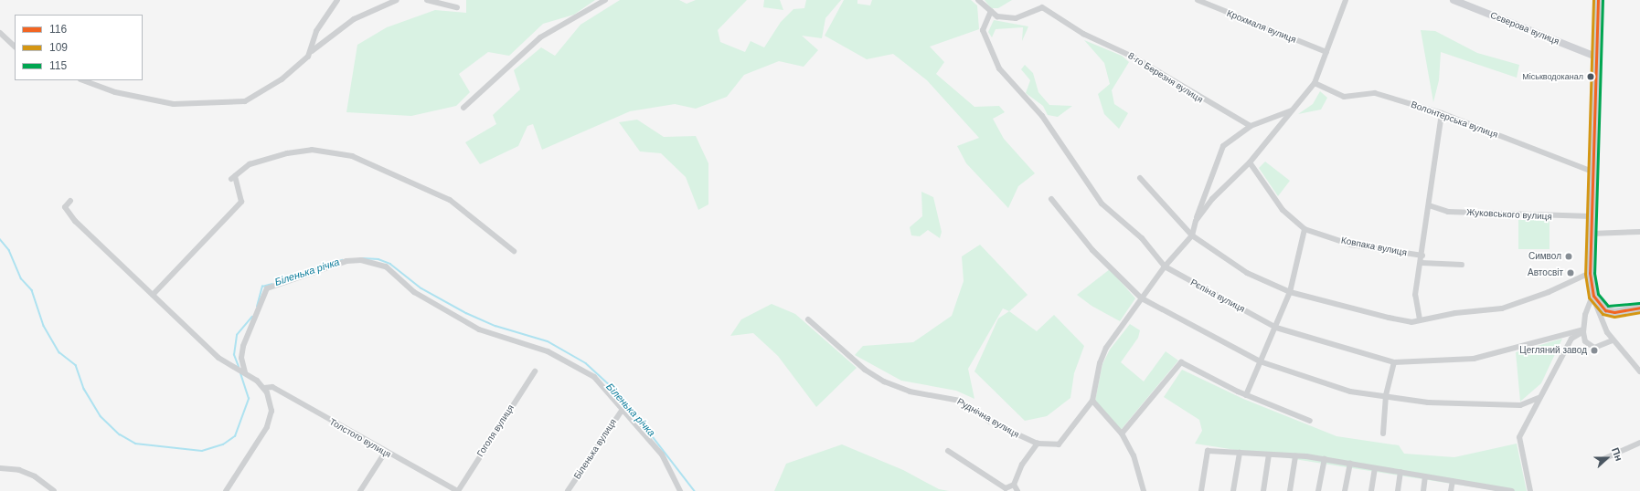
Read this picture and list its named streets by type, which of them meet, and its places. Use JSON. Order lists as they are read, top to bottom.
{
  "streets": {
    "main road": ["Сєверова вулиця"],
    "street": [
      "Крохмаля вулиця",
      "8-го Березня вулиця",
      "Волонтерська вулиця",
      "Жуковського вулиця",
      "Ковпака вулиця",
      "Рєпіна вулиця",
      "Руднічна вулиця",
      "Гоголя вулиця",
      "Толстого вулиця",
      "Біленька вулиця"
    ]
  },
  "crossings": [
    ["8-го Березня вулиця", "Рєпіна вулиця"],
    ["Гоголя вулиця", "Толстого вулиця"]
  ],
  "water": ["Біленька річка"],
  "places": [
    "Міськводоканал",
    "Символ",
    "Автосвіт",
    "Цегляний завод"
  ],
  "lines": ["transit line 116", "transit line 109", "transit line 115"],
  "legend": ["116", "109", "115"],
  "north": "right"
}
